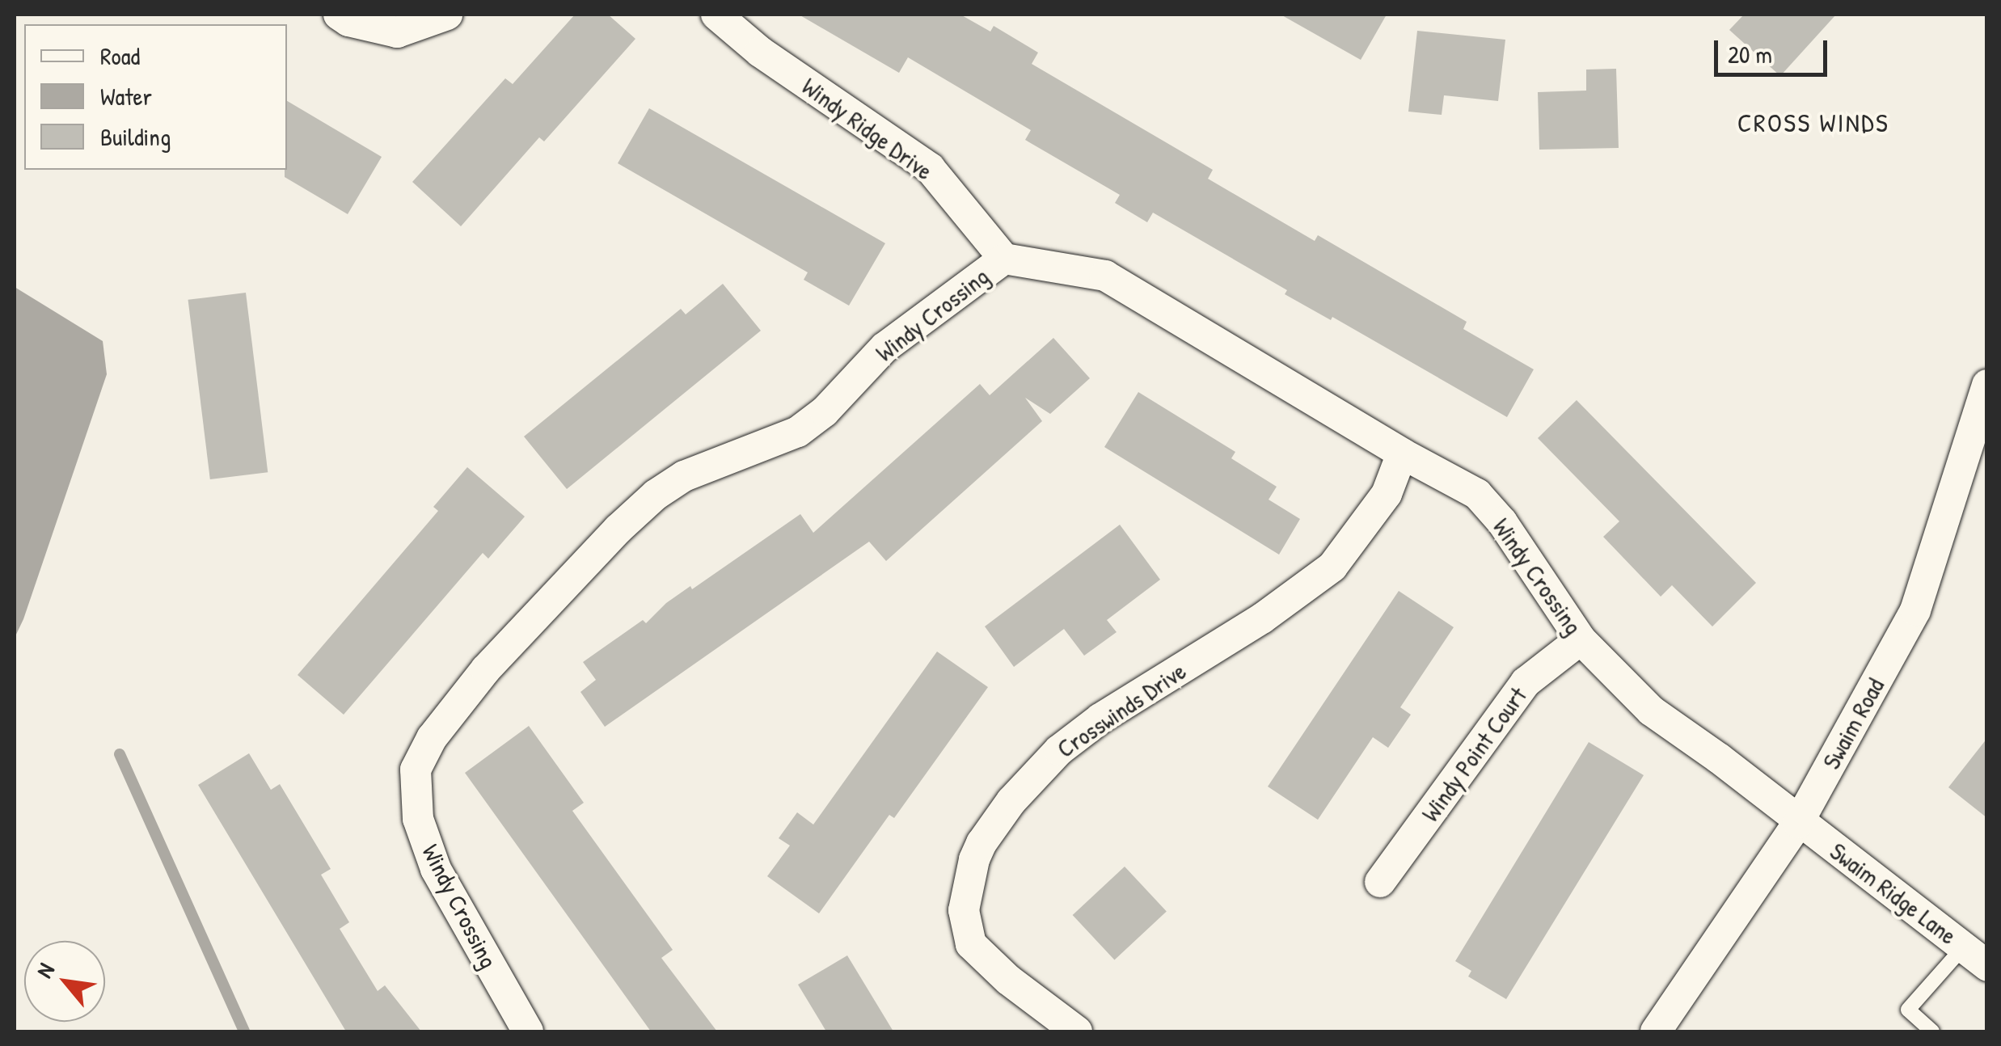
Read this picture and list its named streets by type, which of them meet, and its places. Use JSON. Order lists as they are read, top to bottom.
{
  "streets": {
    "street": [
      "Windy Ridge Drive",
      "Windy Crossing",
      "Crosswinds Drive",
      "Swaim Road",
      "Windy Point Court",
      "Swaim Ridge Lane"
    ]
  },
  "crossings": [
    ["Windy Ridge Drive", "Windy Crossing"],
    ["Windy Crossing", "Crosswinds Drive"],
    ["Windy Crossing", "Swaim Road"],
    ["Windy Crossing", "Windy Point Court"],
    ["Windy Crossing", "Swaim Ridge Lane"],
    ["Swaim Road", "Swaim Ridge Lane"]
  ],
  "districts": ["CROSS WINDS"],
  "legend": ["Road", "Water", "Building"],
  "scale_bar": "20 m",
  "north": "top left"
}
